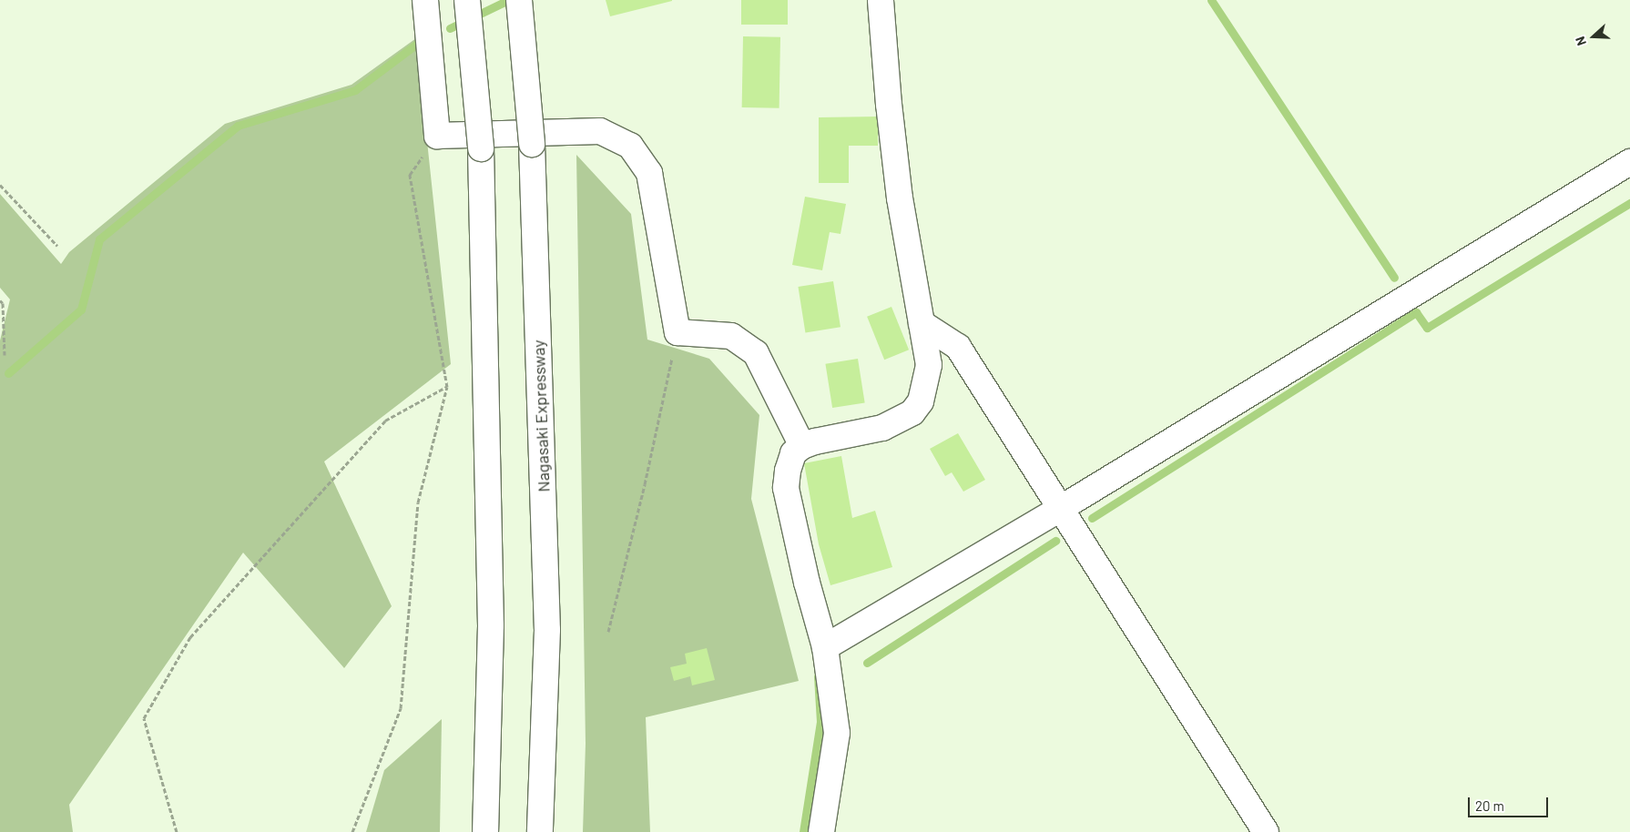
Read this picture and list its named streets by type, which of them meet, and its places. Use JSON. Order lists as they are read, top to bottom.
{
  "streets": {
    "main road": ["Nagasaki Expressway"]
  },
  "scale_bar": "20 m",
  "north": "left"
}
